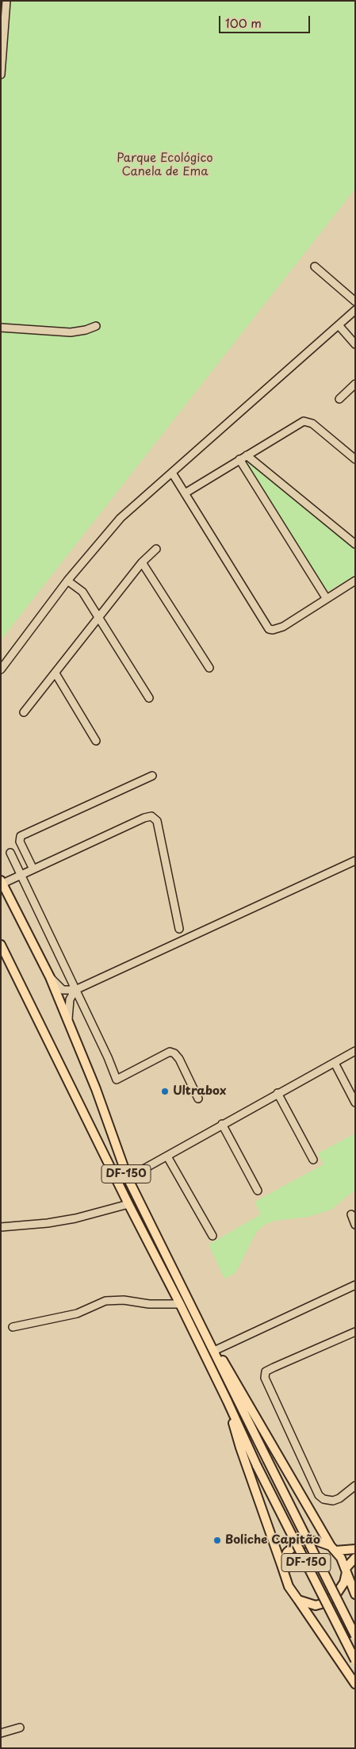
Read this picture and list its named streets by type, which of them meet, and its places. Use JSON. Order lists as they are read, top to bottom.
{
  "streets": {
    "main road": ["DF-150"]
  },
  "parks": ["Parque Ecológico Canela de Ema"],
  "places": ["Ultrabox", "Boliche Capitão"],
  "scale_bar": "100 m"
}
